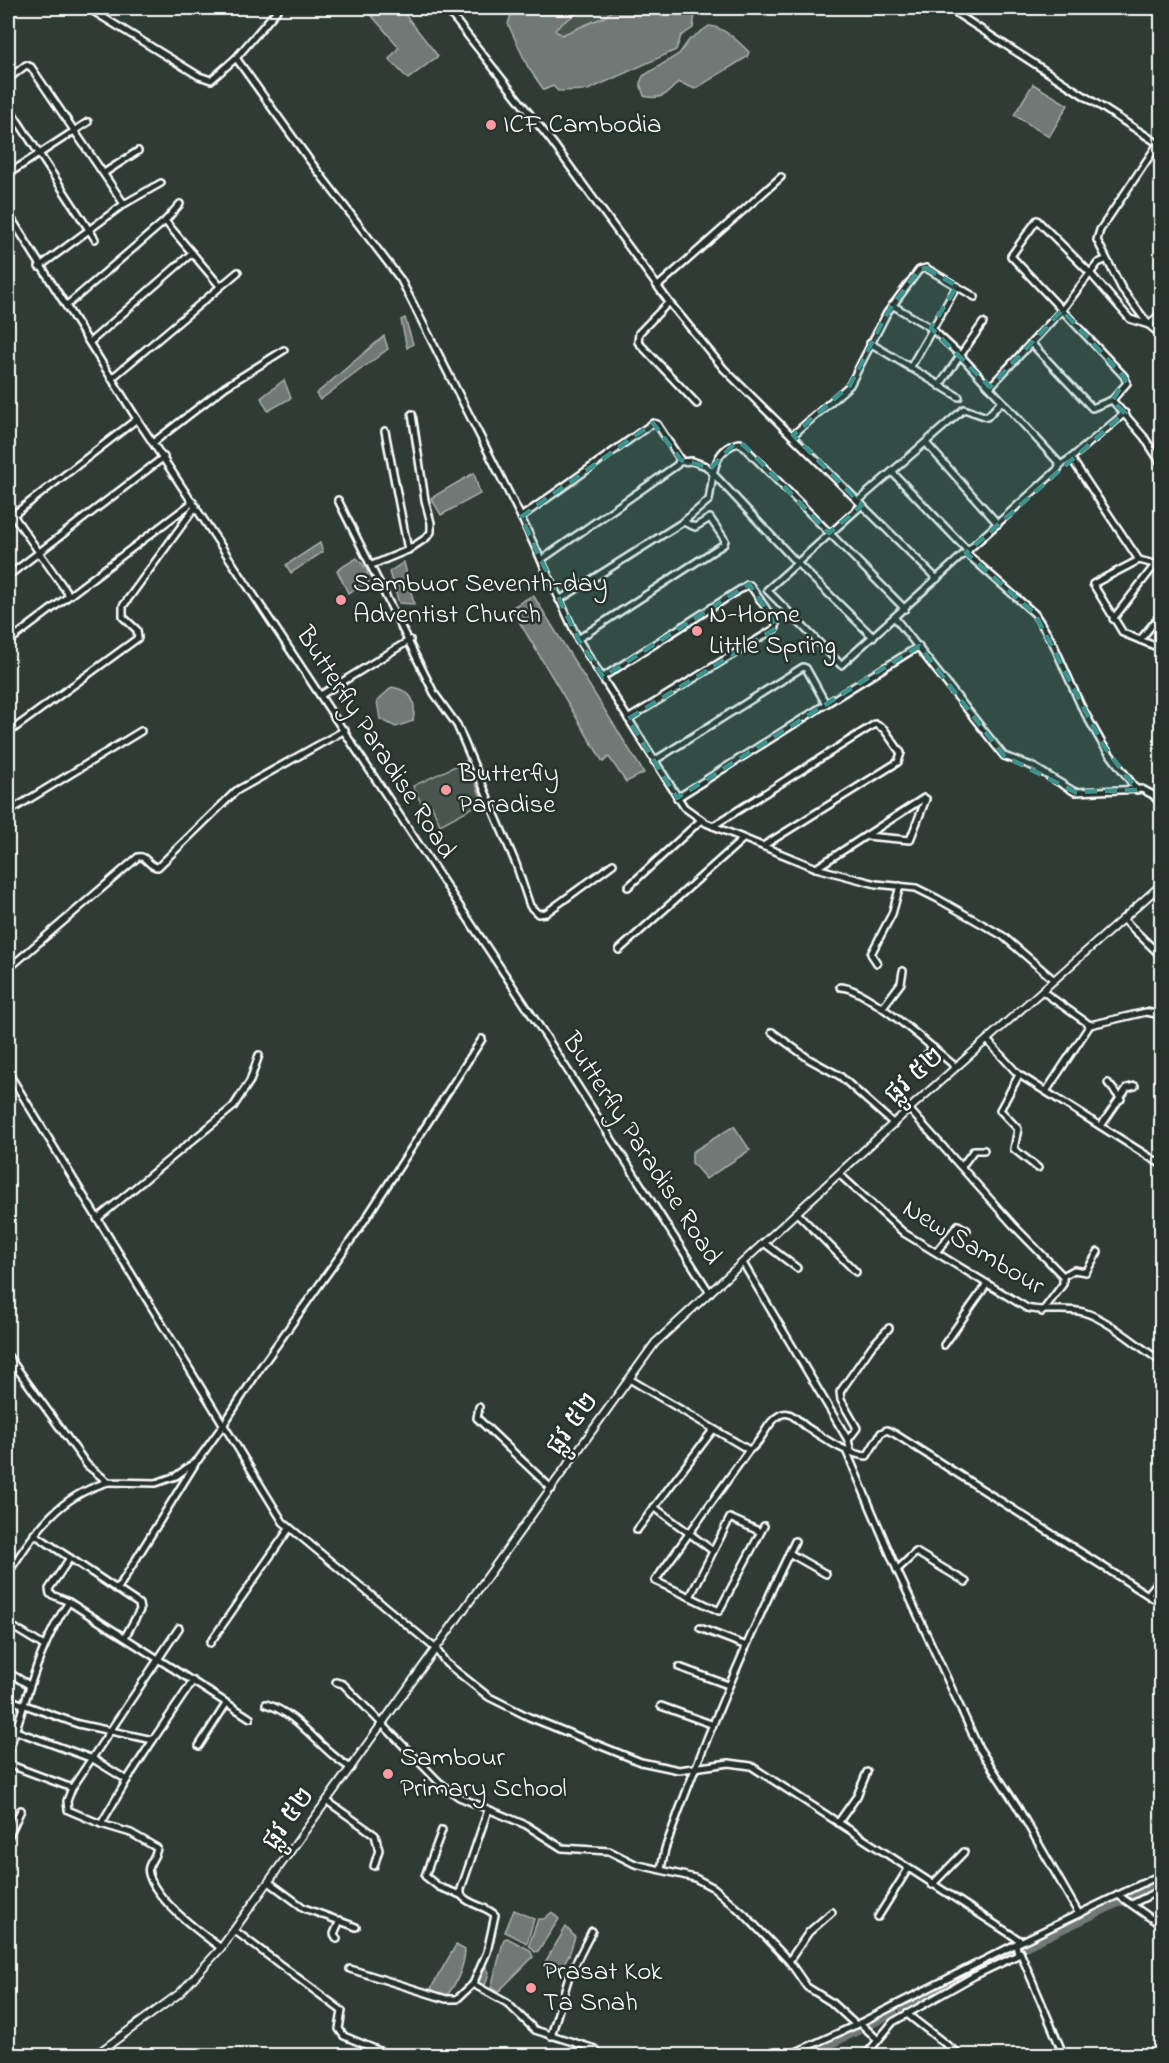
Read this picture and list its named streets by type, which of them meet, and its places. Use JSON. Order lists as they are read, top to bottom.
{
  "streets": {
    "street": ["Butterfly Paradise Road", "ផ្លូវ ៥២", "New Sambour"]
  },
  "crossings": [
    ["Butterfly Paradise Road", "ផ្លូវ ៥២"],
    ["ផ្លូវ ៥២", "New Sambour"]
  ],
  "places": [
    "ICF Cambodia",
    "Sambuor Seventh-day Adventist Church",
    "N-Home Little Spring",
    "Butterfly Paradise",
    "Sambour Primary School",
    "Prasat Kok Ta Snah"
  ]
}
